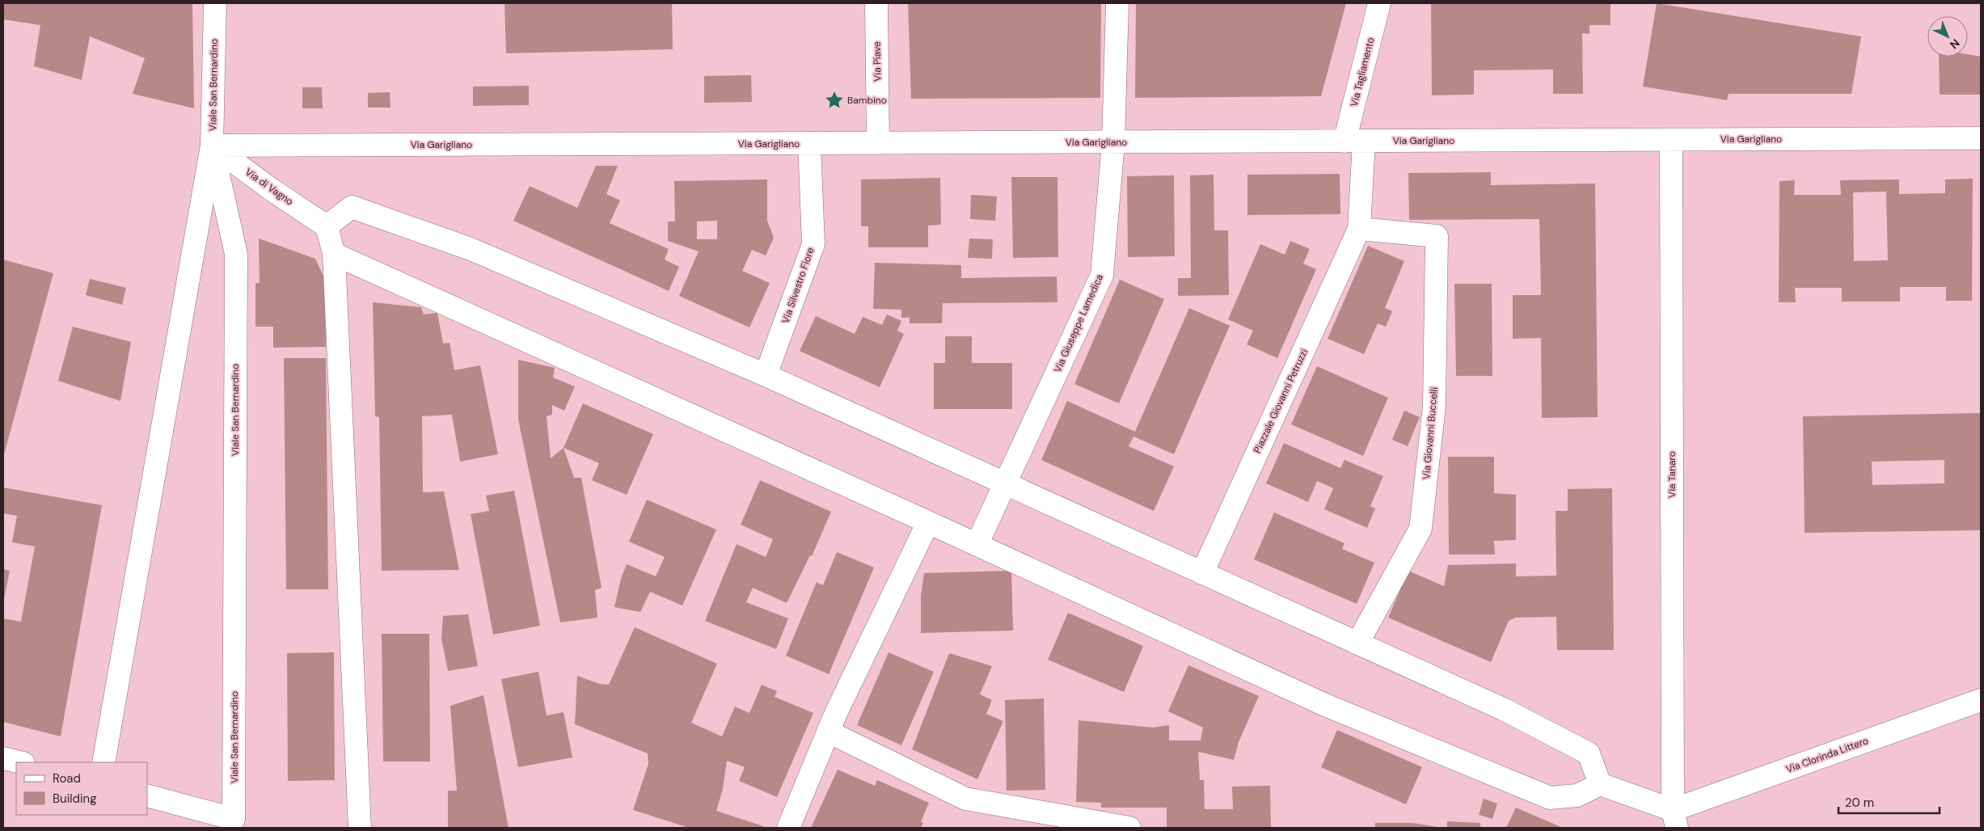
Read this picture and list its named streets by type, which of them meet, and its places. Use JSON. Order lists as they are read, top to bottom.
{
  "streets": {
    "street": [
      "Via Piave",
      "Via Tagliamento",
      "Viale San Bernardino",
      "Via Garigliano",
      "Via di Vagno",
      "Via Silvestro Fiore",
      "Via Giuseppe Lamedica",
      "Piazzale Giovanni Petruzzi",
      "Via Giovanni Buccelli",
      "Via Tanaro",
      "Via Clorinda Littero"
    ]
  },
  "crossings": [
    ["Via Piave", "Via Garigliano"],
    ["Via Tagliamento", "Via Garigliano"],
    ["Via Tagliamento", "Piazzale Giovanni Petruzzi"],
    ["Via Tagliamento", "Via Giovanni Buccelli"],
    ["Viale San Bernardino", "Via Garigliano"],
    ["Viale San Bernardino", "Via di Vagno"],
    ["Via Garigliano", "Via di Vagno"],
    ["Via Garigliano", "Via Silvestro Fiore"],
    ["Via Garigliano", "Via Giuseppe Lamedica"],
    ["Via Garigliano", "Via Tanaro"],
    ["Piazzale Giovanni Petruzzi", "Via Giovanni Buccelli"],
    ["Via Tanaro", "Via Clorinda Littero"]
  ],
  "places": {
    "place": ["Bambino"]
  },
  "legend": ["Road", "Building"],
  "scale_bar": "20 m",
  "north": "bottom right"
}
